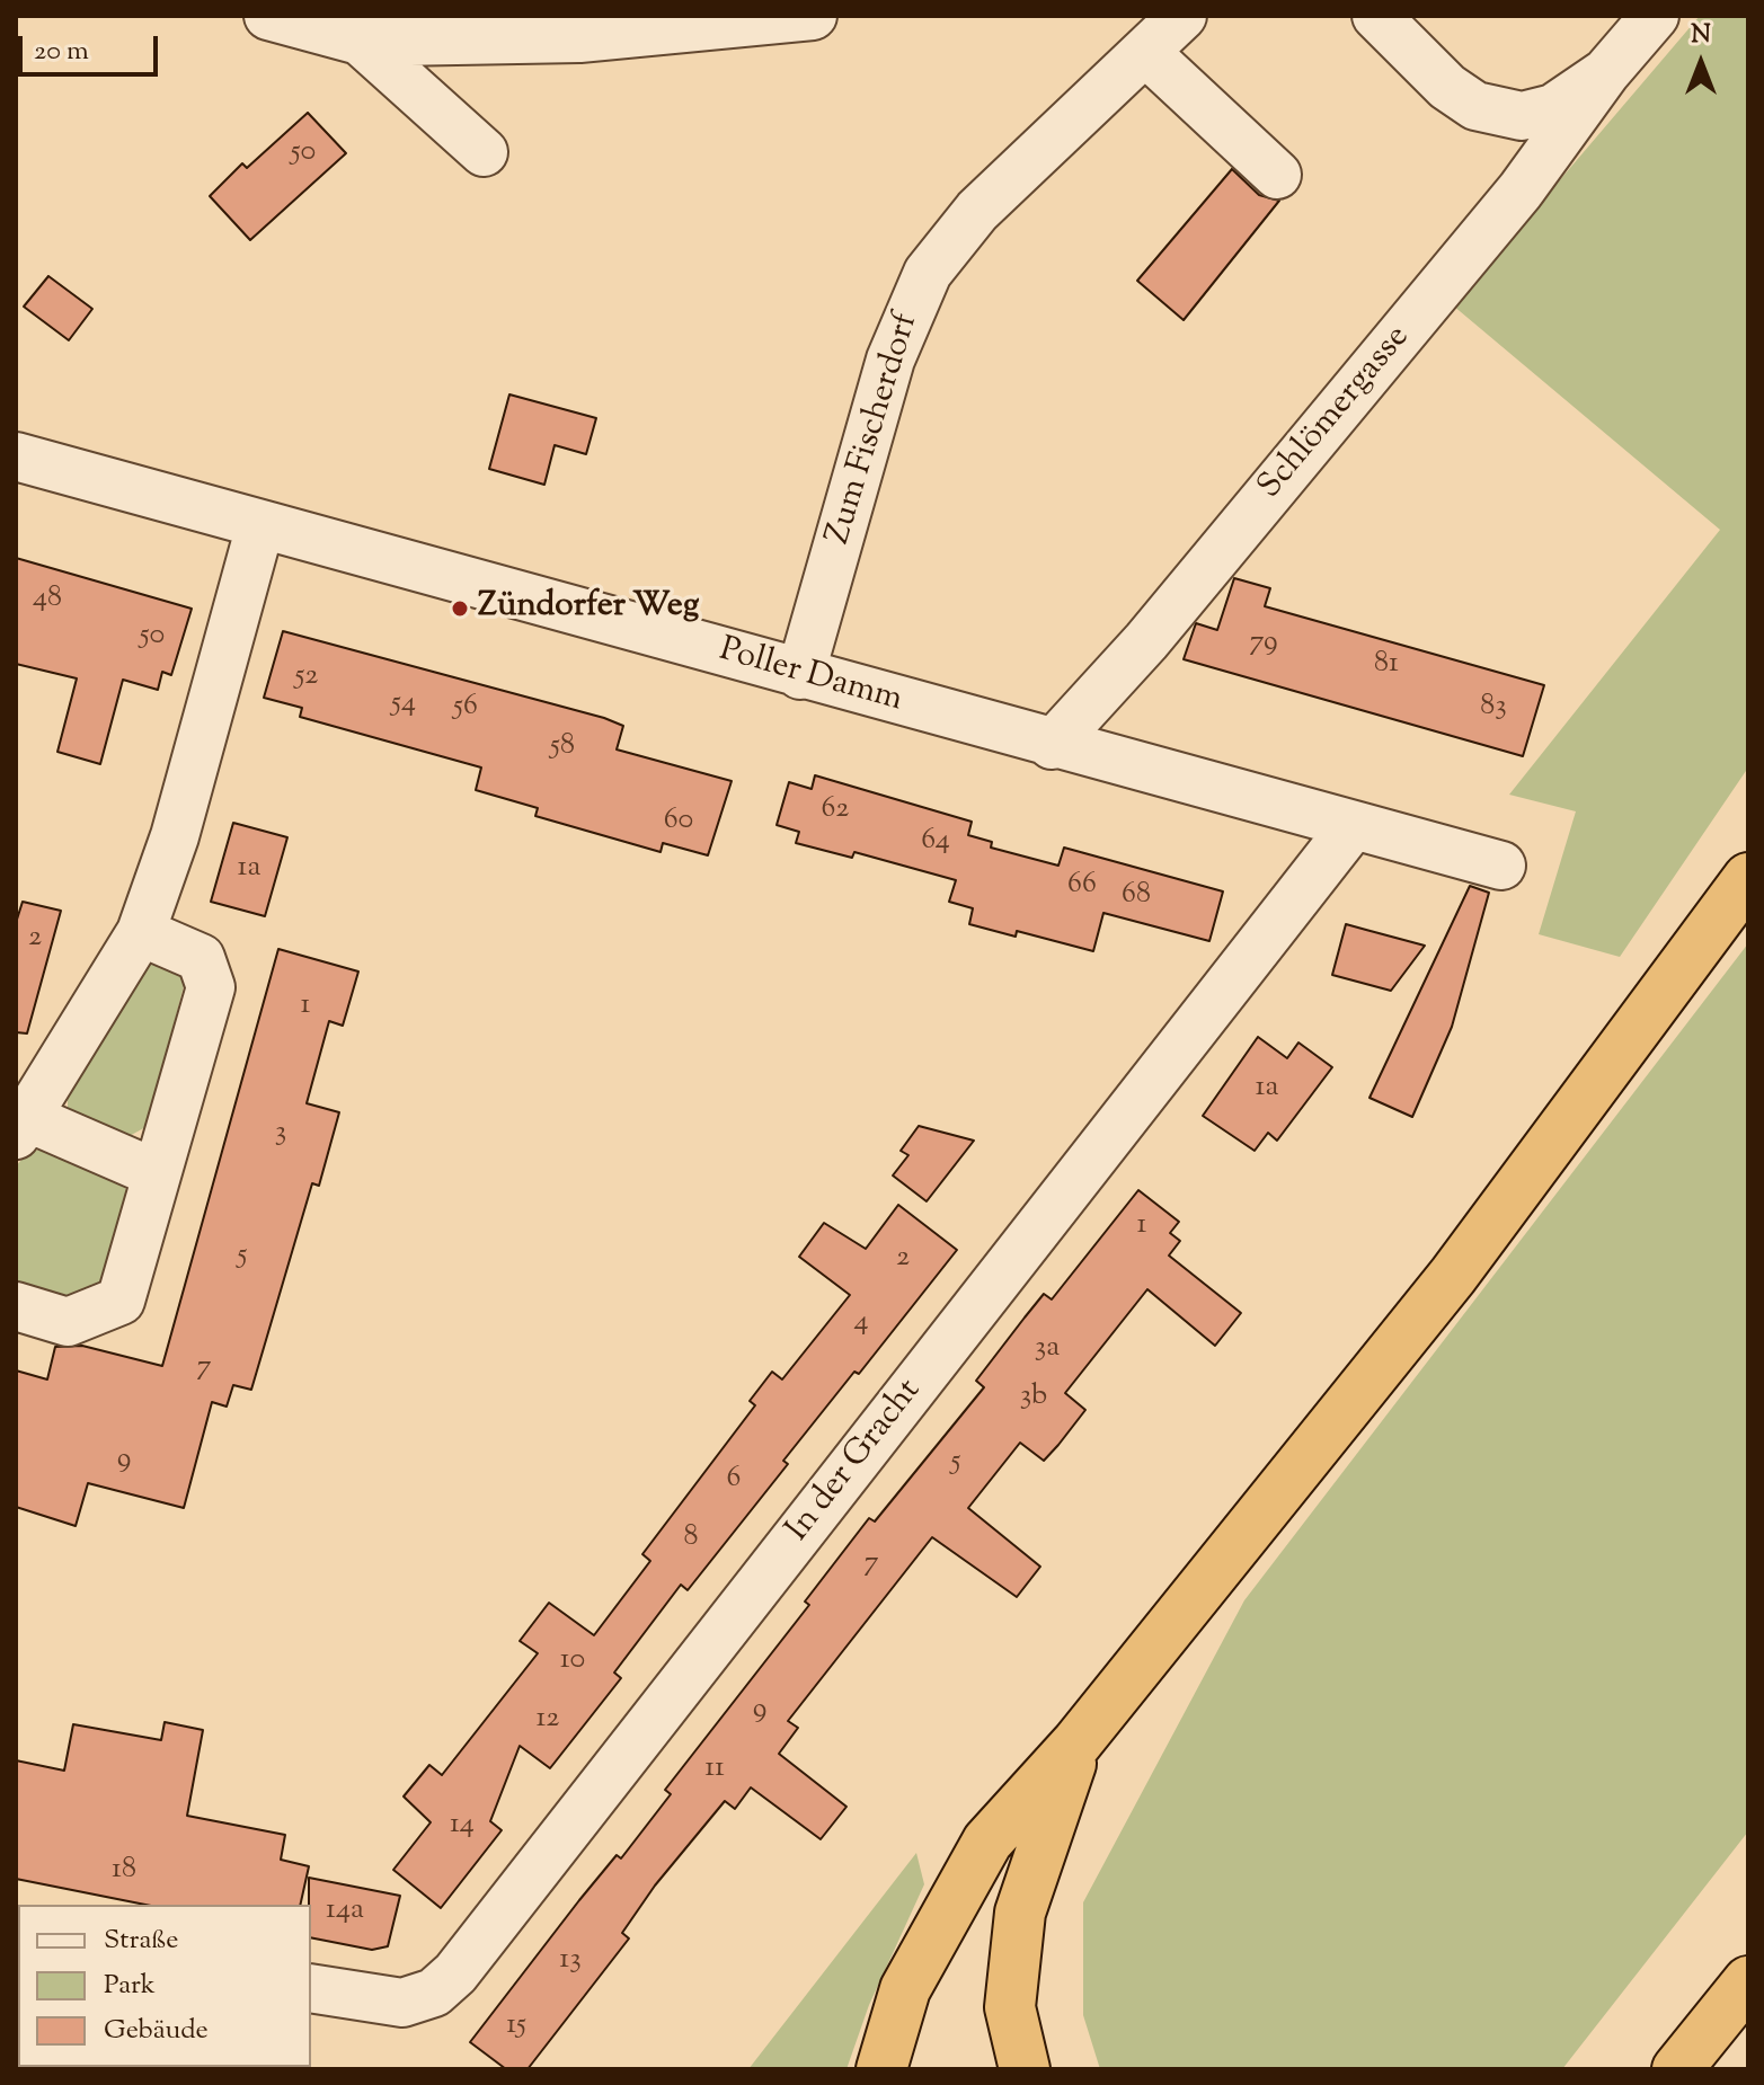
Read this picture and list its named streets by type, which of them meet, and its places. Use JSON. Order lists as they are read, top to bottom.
{
  "streets": {
    "street": [
      "Schlömergasse",
      "Zum Fischerdorf",
      "Poller Damm",
      "In der Gracht"
    ]
  },
  "crossings": [
    ["Schlömergasse", "Poller Damm"],
    ["Zum Fischerdorf", "Poller Damm"],
    ["Poller Damm", "In der Gracht"]
  ],
  "places": ["Zündorfer Weg"],
  "house_numbers": [
    "50",
    "48",
    "50",
    "79",
    "81",
    "52",
    "54",
    "56",
    "83",
    "58",
    "62",
    "60",
    "64",
    "1a",
    "66",
    "68",
    "2",
    "1",
    "1a",
    "3",
    "1",
    "5",
    "2",
    "4",
    "3a",
    "7",
    "3b",
    "9",
    "5",
    "6",
    "8",
    "7",
    "10",
    "9",
    "12",
    "11",
    "14",
    "18",
    "14a",
    "13",
    "15"
  ],
  "legend": ["Straße", "Park", "Gebäude"],
  "scale_bar": "20 m",
  "north": "top"
}
